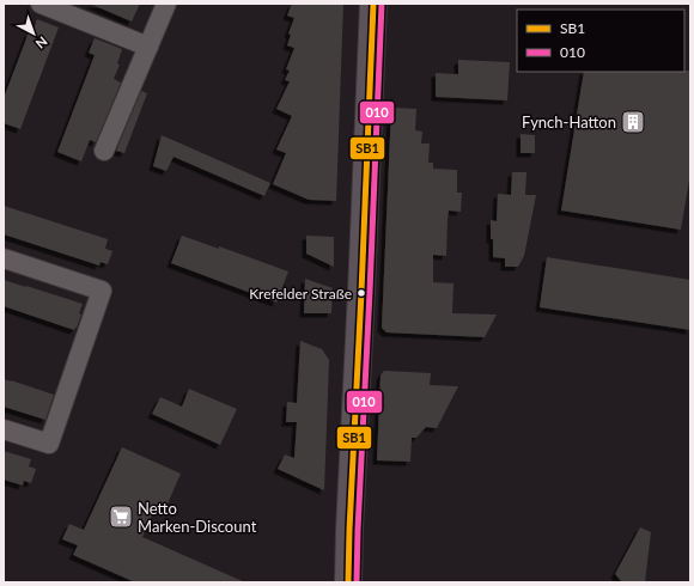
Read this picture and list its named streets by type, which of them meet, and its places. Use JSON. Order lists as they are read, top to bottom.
{
  "places": {
    "building": ["Fynch-Hatton"],
    "other": ["Krefelder Straße"],
    "supermarket": ["Netto Marken-Discount"]
  },
  "lines": ["transit line SB1", "transit line 010"],
  "legend": ["SB1", "010"],
  "north": "bottom right"
}
